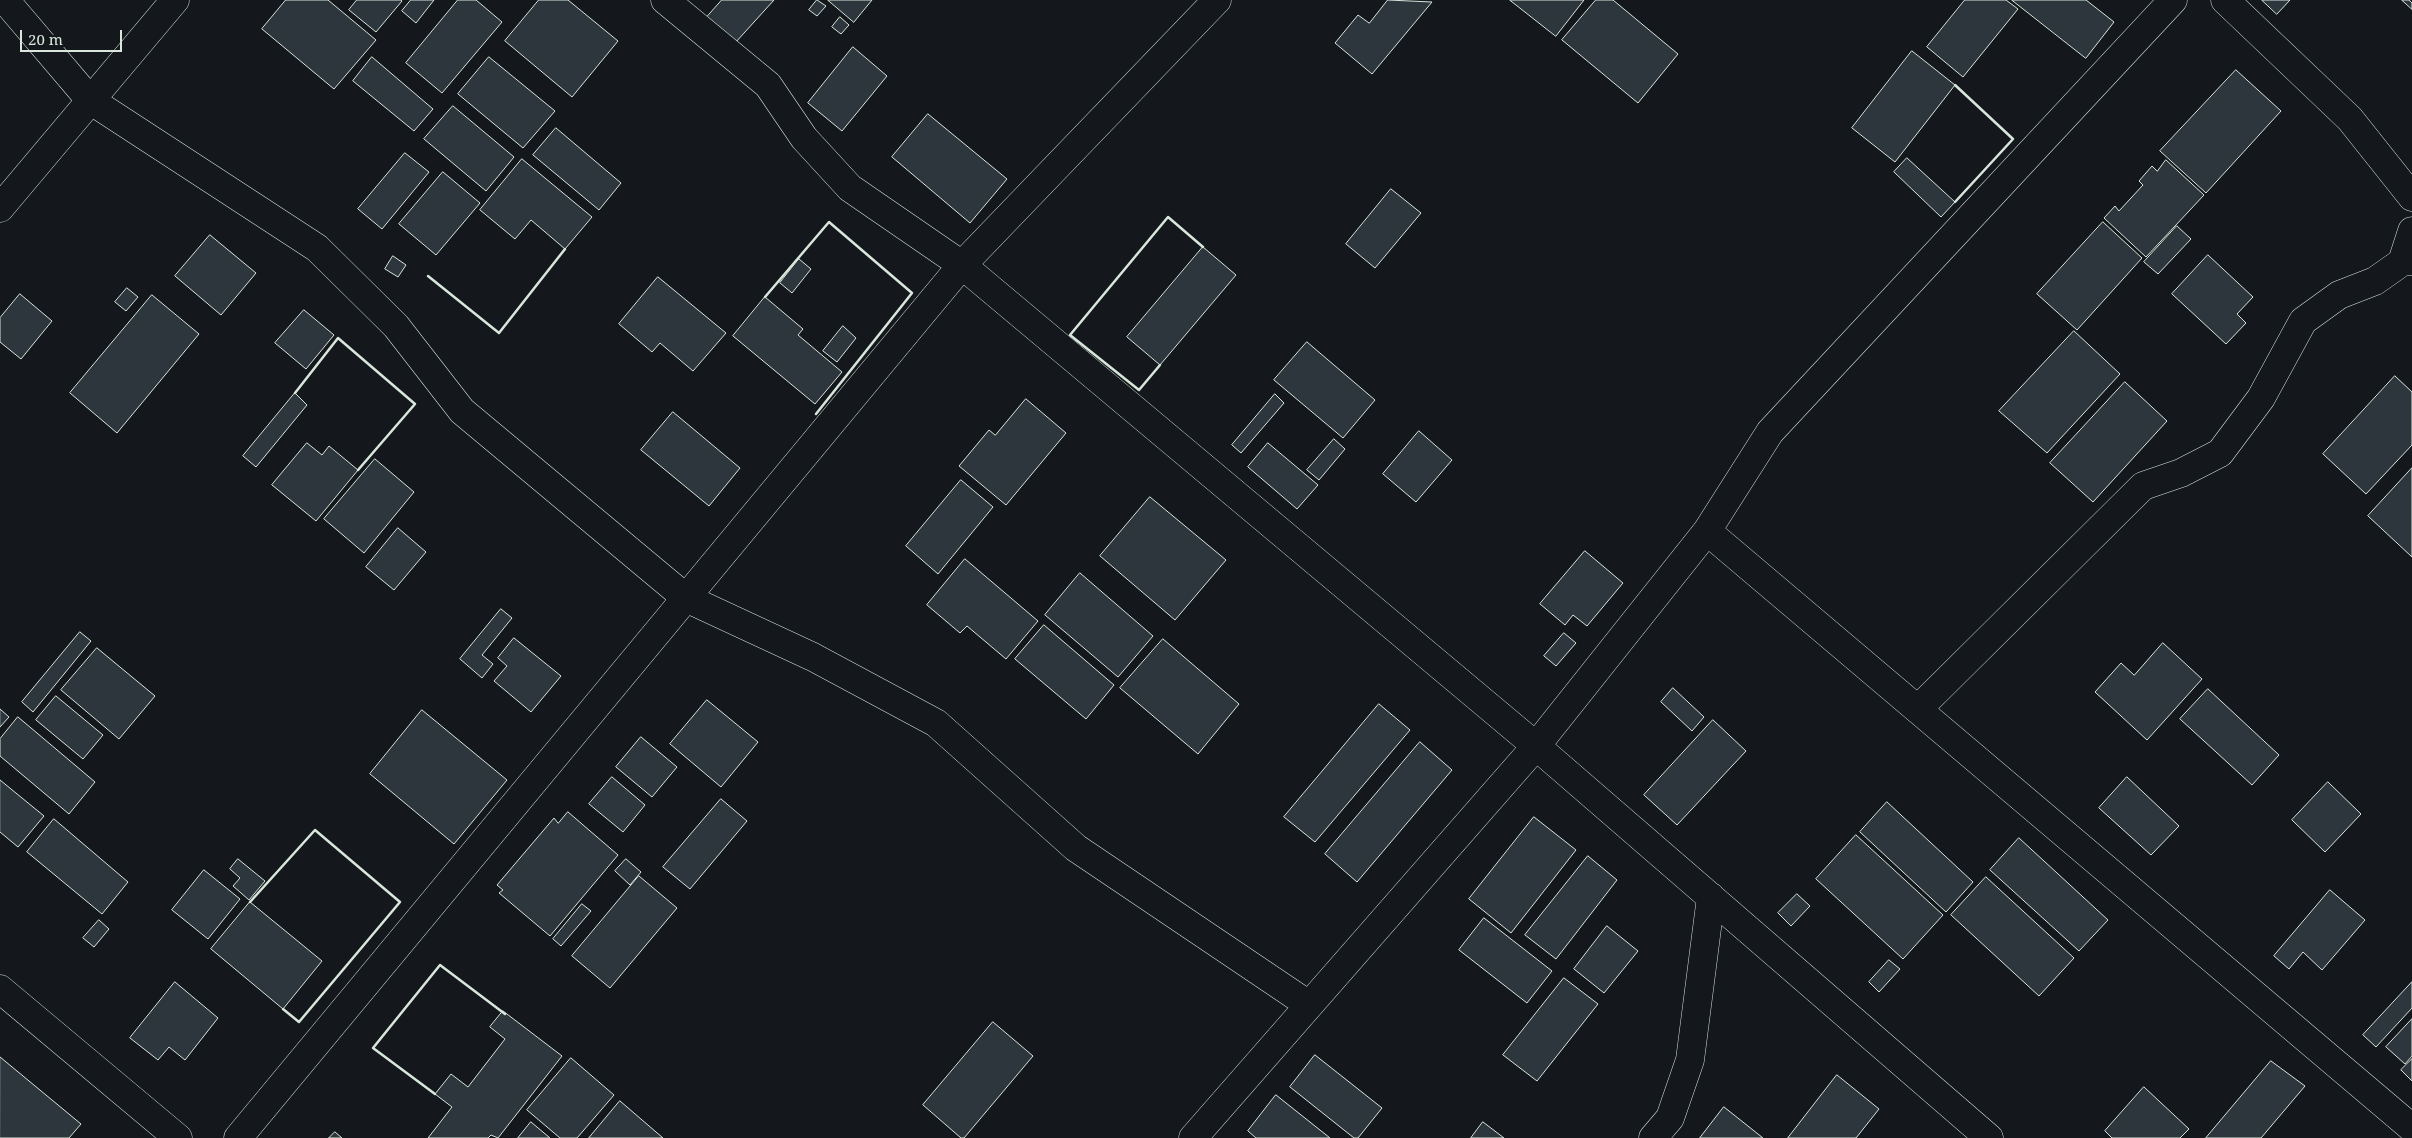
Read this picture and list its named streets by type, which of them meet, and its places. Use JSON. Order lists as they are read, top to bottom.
{
  "scale_bar": "20 m"
}
